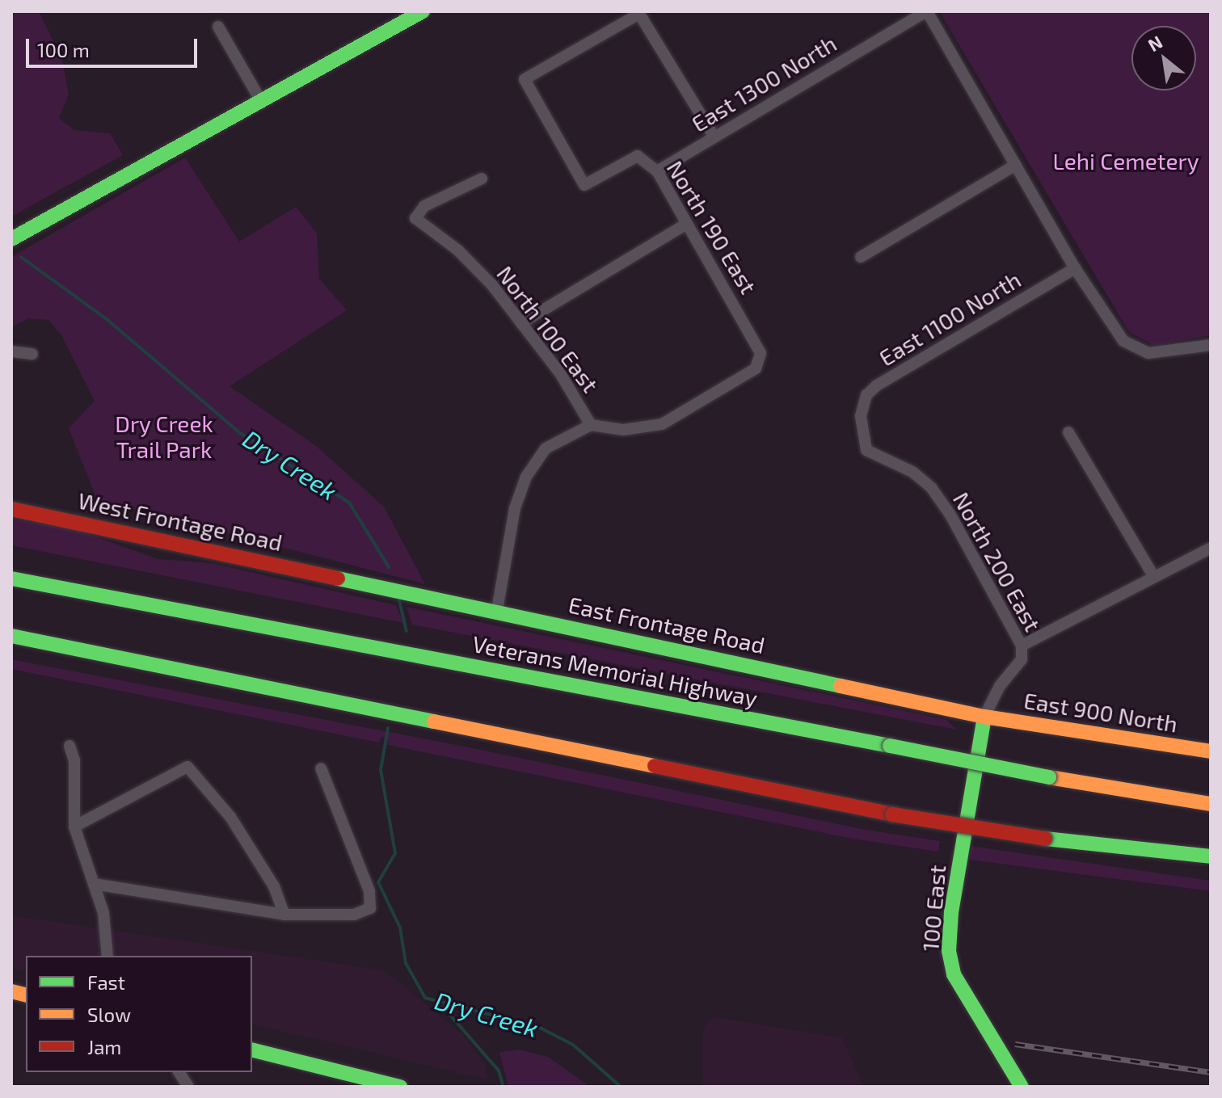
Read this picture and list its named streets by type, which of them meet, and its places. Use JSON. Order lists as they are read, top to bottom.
{
  "streets": {
    "main road": [
      "West Frontage Road",
      "East Frontage Road",
      "Veterans Memorial Highway",
      "East 900 North",
      "100 East"
    ],
    "street": [
      "East 1300 North",
      "North 190 East",
      "East 1100 North",
      "North 100 East",
      "North 200 East"
    ]
  },
  "crossings": [
    ["East 1300 North", "North 190 East"],
    ["North 190 East", "North 100 East"],
    ["East 1100 North", "North 200 East"],
    ["North 100 East", "East Frontage Road"],
    ["West Frontage Road", "East Frontage Road"],
    ["North 200 East", "East Frontage Road"],
    ["North 200 East", "East 900 North"],
    ["North 200 East", "100 East"],
    ["East Frontage Road", "East 900 North"],
    ["East Frontage Road", "100 East"],
    ["East 900 North", "100 East"]
  ],
  "water": ["Dry Creek"],
  "parks": ["Lehi Cemetery", "Dry Creek Trail Park"],
  "legend": ["Fast", "Slow", "Jam"],
  "scale_bar": "100 m",
  "north": "top left"
}
